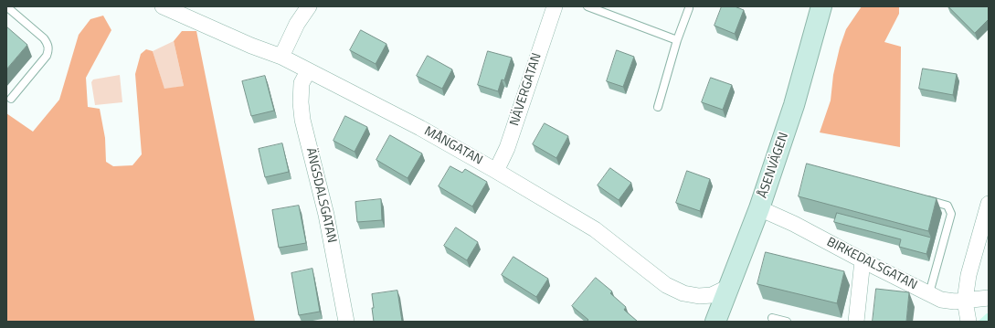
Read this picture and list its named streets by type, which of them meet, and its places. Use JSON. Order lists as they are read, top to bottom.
{
  "streets": {
    "street": [
      "NÄVERGATAN",
      "MÅNGATAN",
      "ÅSENVÄGEN",
      "ÄNGSDALSGATAN",
      "BIRKEDALSGATAN"
    ]
  },
  "crossings": [
    ["NÄVERGATAN", "MÅNGATAN"],
    ["MÅNGATAN", "ÅSENVÄGEN"],
    ["MÅNGATAN", "ÄNGSDALSGATAN"],
    ["ÅSENVÄGEN", "BIRKEDALSGATAN"]
  ]
}
